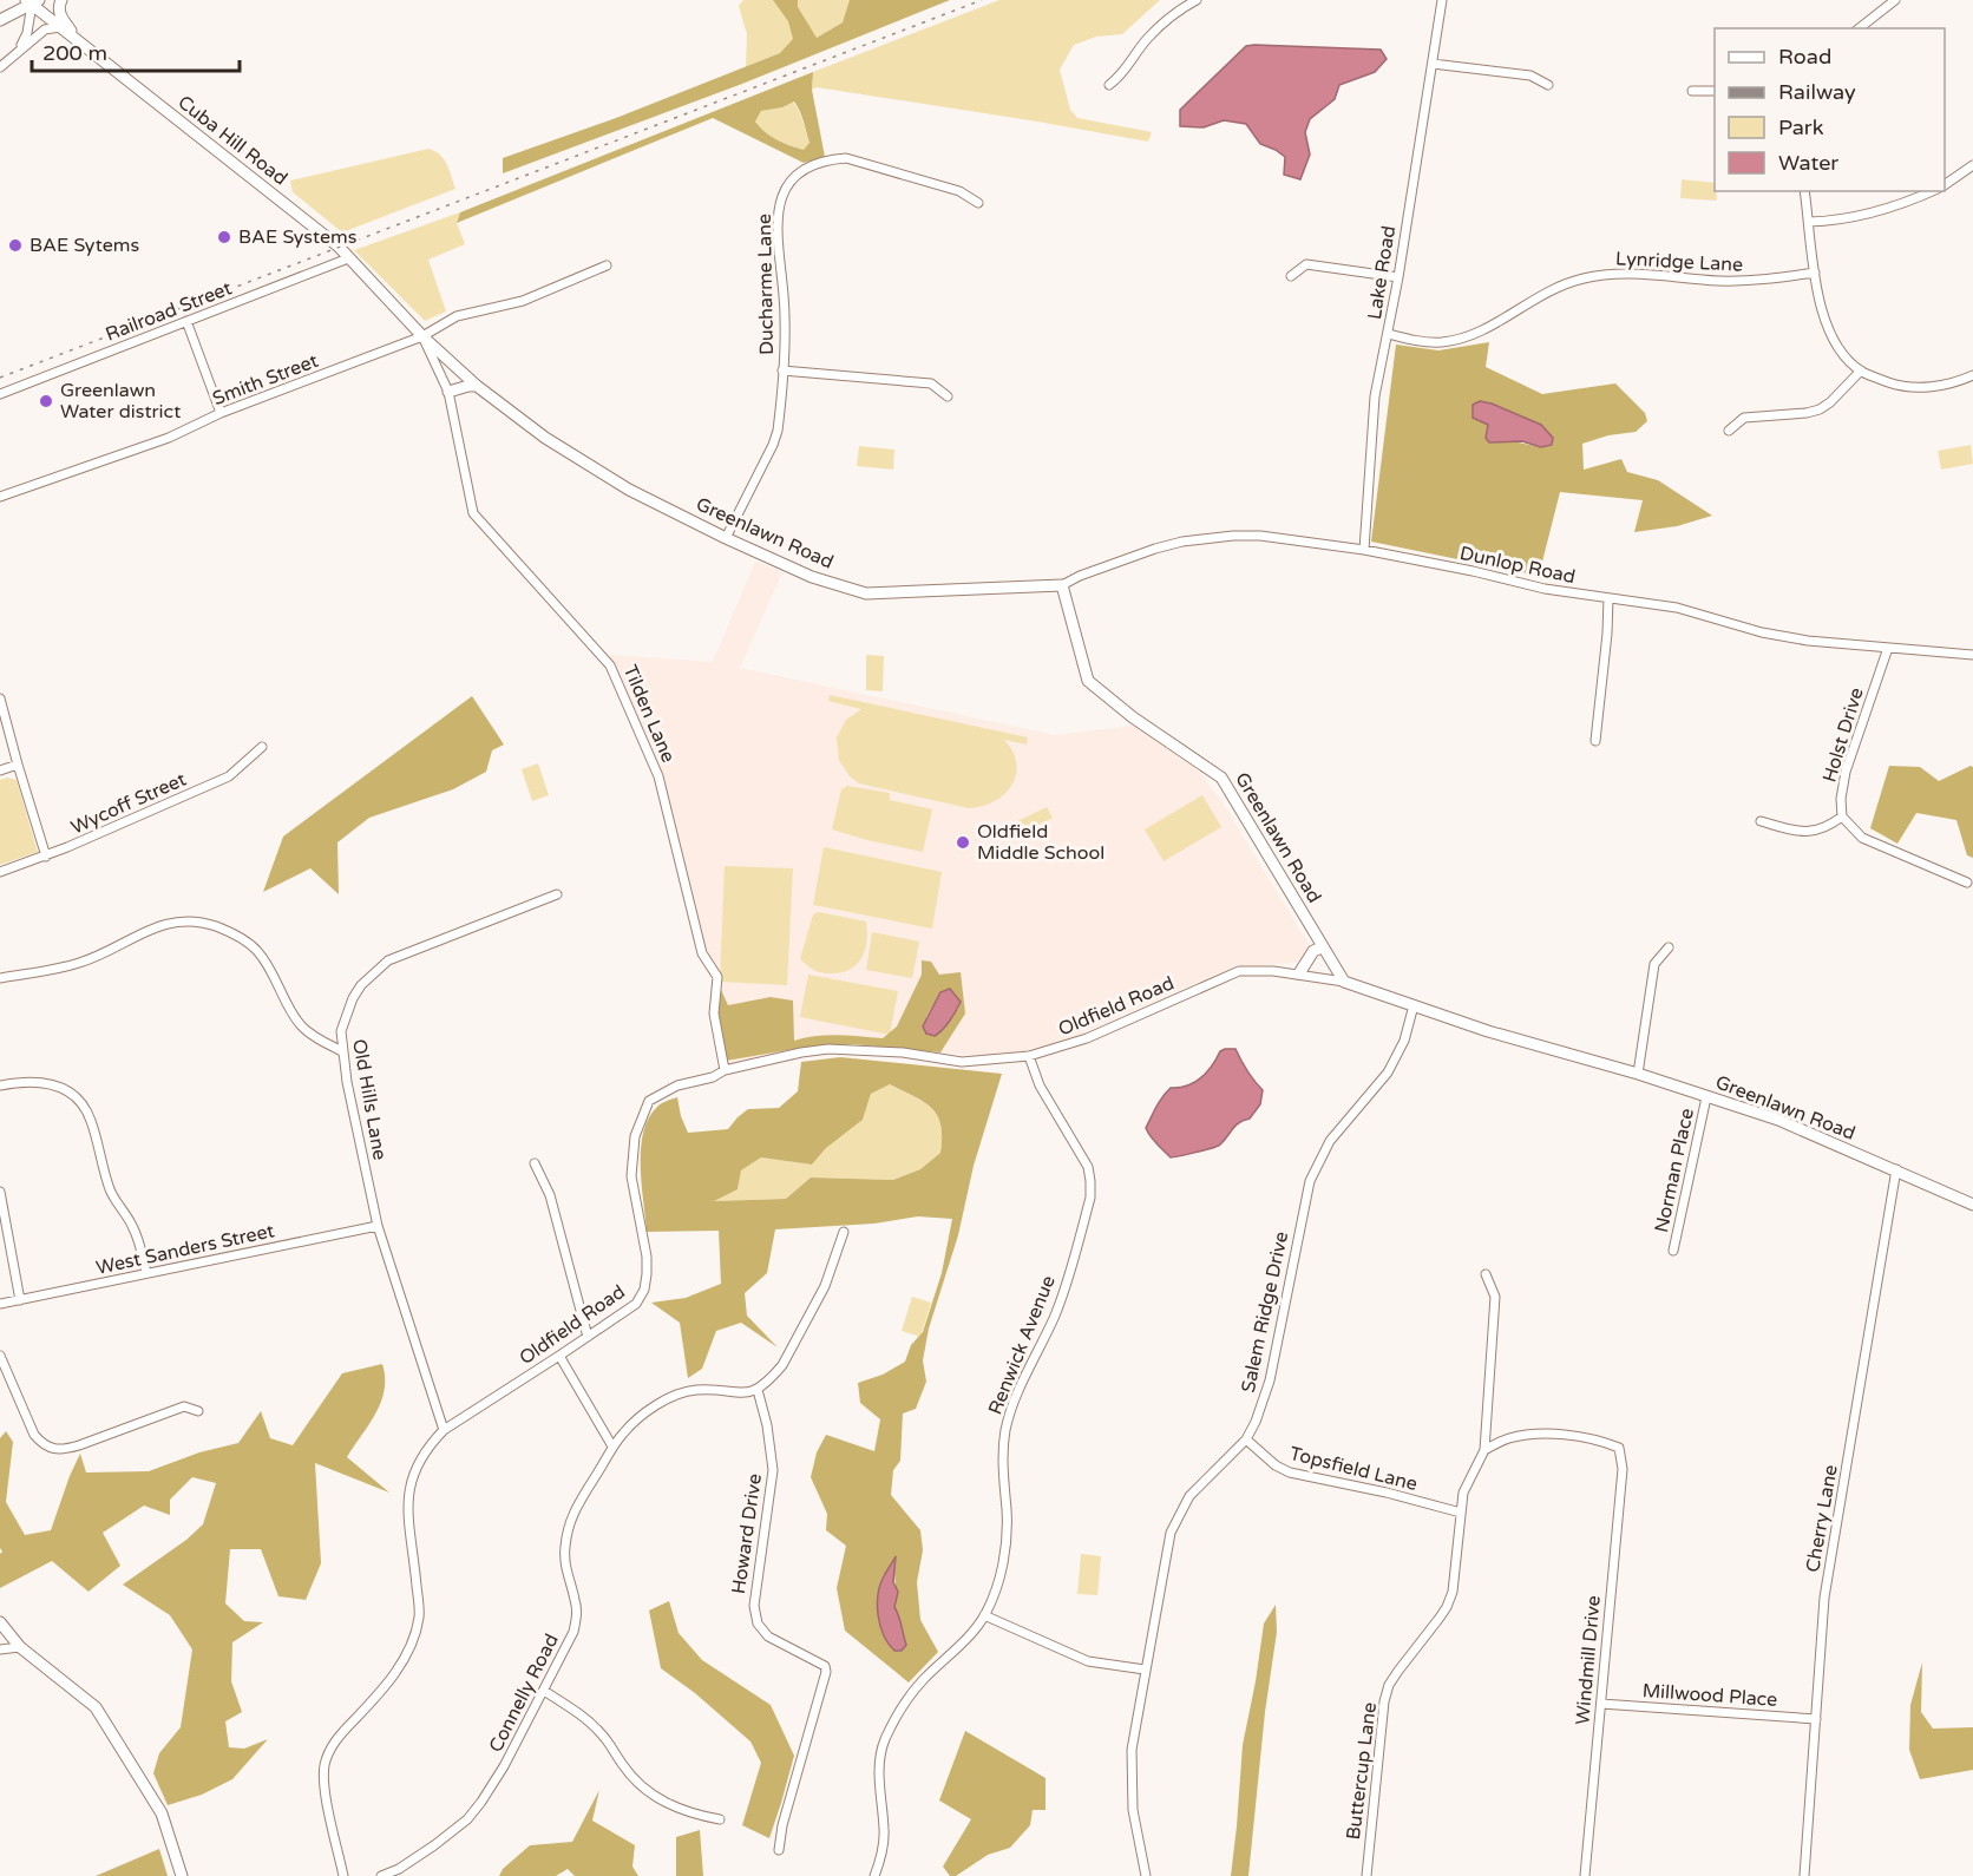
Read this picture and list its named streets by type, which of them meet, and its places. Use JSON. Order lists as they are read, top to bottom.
{
  "streets": {
    "main road": ["Cuba Hill Road", "Greenlawn Road"],
    "street": [
      "Lynridge Lane",
      "Lake Road",
      "Ducharme Lane",
      "Railroad Street",
      "Smith Street",
      "Dunlop Road",
      "Tilden Lane",
      "Holst Drive",
      "Wycoff Street",
      "Oldfield Road",
      "Old Hills Lane",
      "Norman Place",
      "West Sanders Street",
      "Salem Ridge Drive",
      "Renwick Avenue",
      "Topsfield Lane",
      "Cherry Lane",
      "Howard Drive",
      "Windmill Drive",
      "Connelly Road",
      "Millwood Place",
      "Buttercup Lane"
    ]
  },
  "crossings": [
    ["Cuba Hill Road", "Railroad Street"],
    ["Cuba Hill Road", "Greenlawn Road"],
    ["Lynridge Lane", "Lake Road"],
    ["Lake Road", "Dunlop Road"],
    ["Ducharme Lane", "Greenlawn Road"],
    ["Railroad Street", "Greenlawn Road"],
    ["Smith Street", "Greenlawn Road"],
    ["Smith Street", "Tilden Lane"],
    ["Greenlawn Road", "Dunlop Road"],
    ["Greenlawn Road", "Tilden Lane"],
    ["Greenlawn Road", "Oldfield Road"],
    ["Greenlawn Road", "Norman Place"],
    ["Greenlawn Road", "Salem Ridge Drive"],
    ["Greenlawn Road", "Cherry Lane"],
    ["Dunlop Road", "Holst Drive"],
    ["Tilden Lane", "Oldfield Road"],
    ["Oldfield Road", "Old Hills Lane"],
    ["Oldfield Road", "Renwick Avenue"],
    ["Old Hills Lane", "West Sanders Street"],
    ["Salem Ridge Drive", "Topsfield Lane"],
    ["Topsfield Lane", "Buttercup Lane"],
    ["Cherry Lane", "Millwood Place"],
    ["Howard Drive", "Connelly Road"],
    ["Windmill Drive", "Millwood Place"],
    ["Windmill Drive", "Buttercup Lane"]
  ],
  "places": [
    "BAE Systems",
    "BAE Sytems",
    "Greenlawn Water district",
    "Oldfield Middle School"
  ],
  "legend": [
    "Road",
    "Railway",
    "Park",
    "Water"
  ],
  "scale_bar": "200 m"
}
